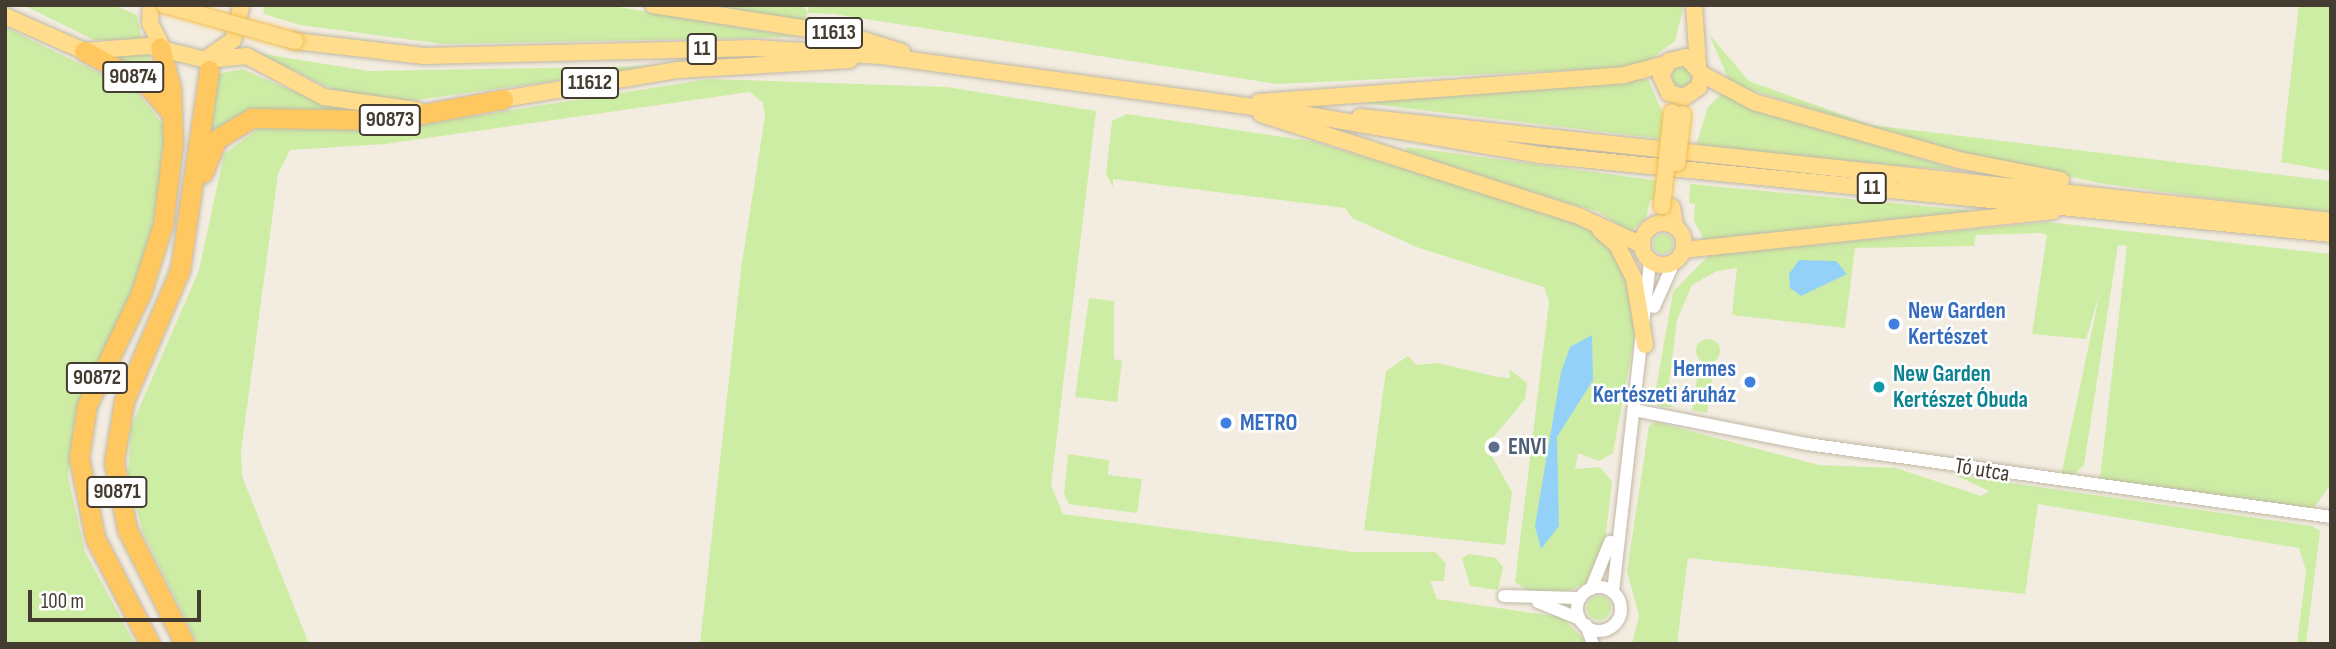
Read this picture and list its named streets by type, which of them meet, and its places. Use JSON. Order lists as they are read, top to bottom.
{
  "streets": {
    "highway": [
      "90874",
      "90873",
      "90872",
      "90871"
    ],
    "main road": ["11613", "11", "11612"],
    "street": ["Tó utca"]
  },
  "crossings": [
    ["11613", "11"],
    ["11", "11612"],
    ["90874", "11612"],
    ["90874", "90872"],
    ["11612", "90873"],
    ["11612", "90872"],
    ["11612", "90871"],
    ["90873", "90871"]
  ],
  "places": [
    "New Garden Kertészet",
    "Hermes Kertészeti áruház",
    "New Garden Kertészet Óbuda",
    "METRO",
    "ENVI"
  ],
  "scale_bar": "100 m"
}
